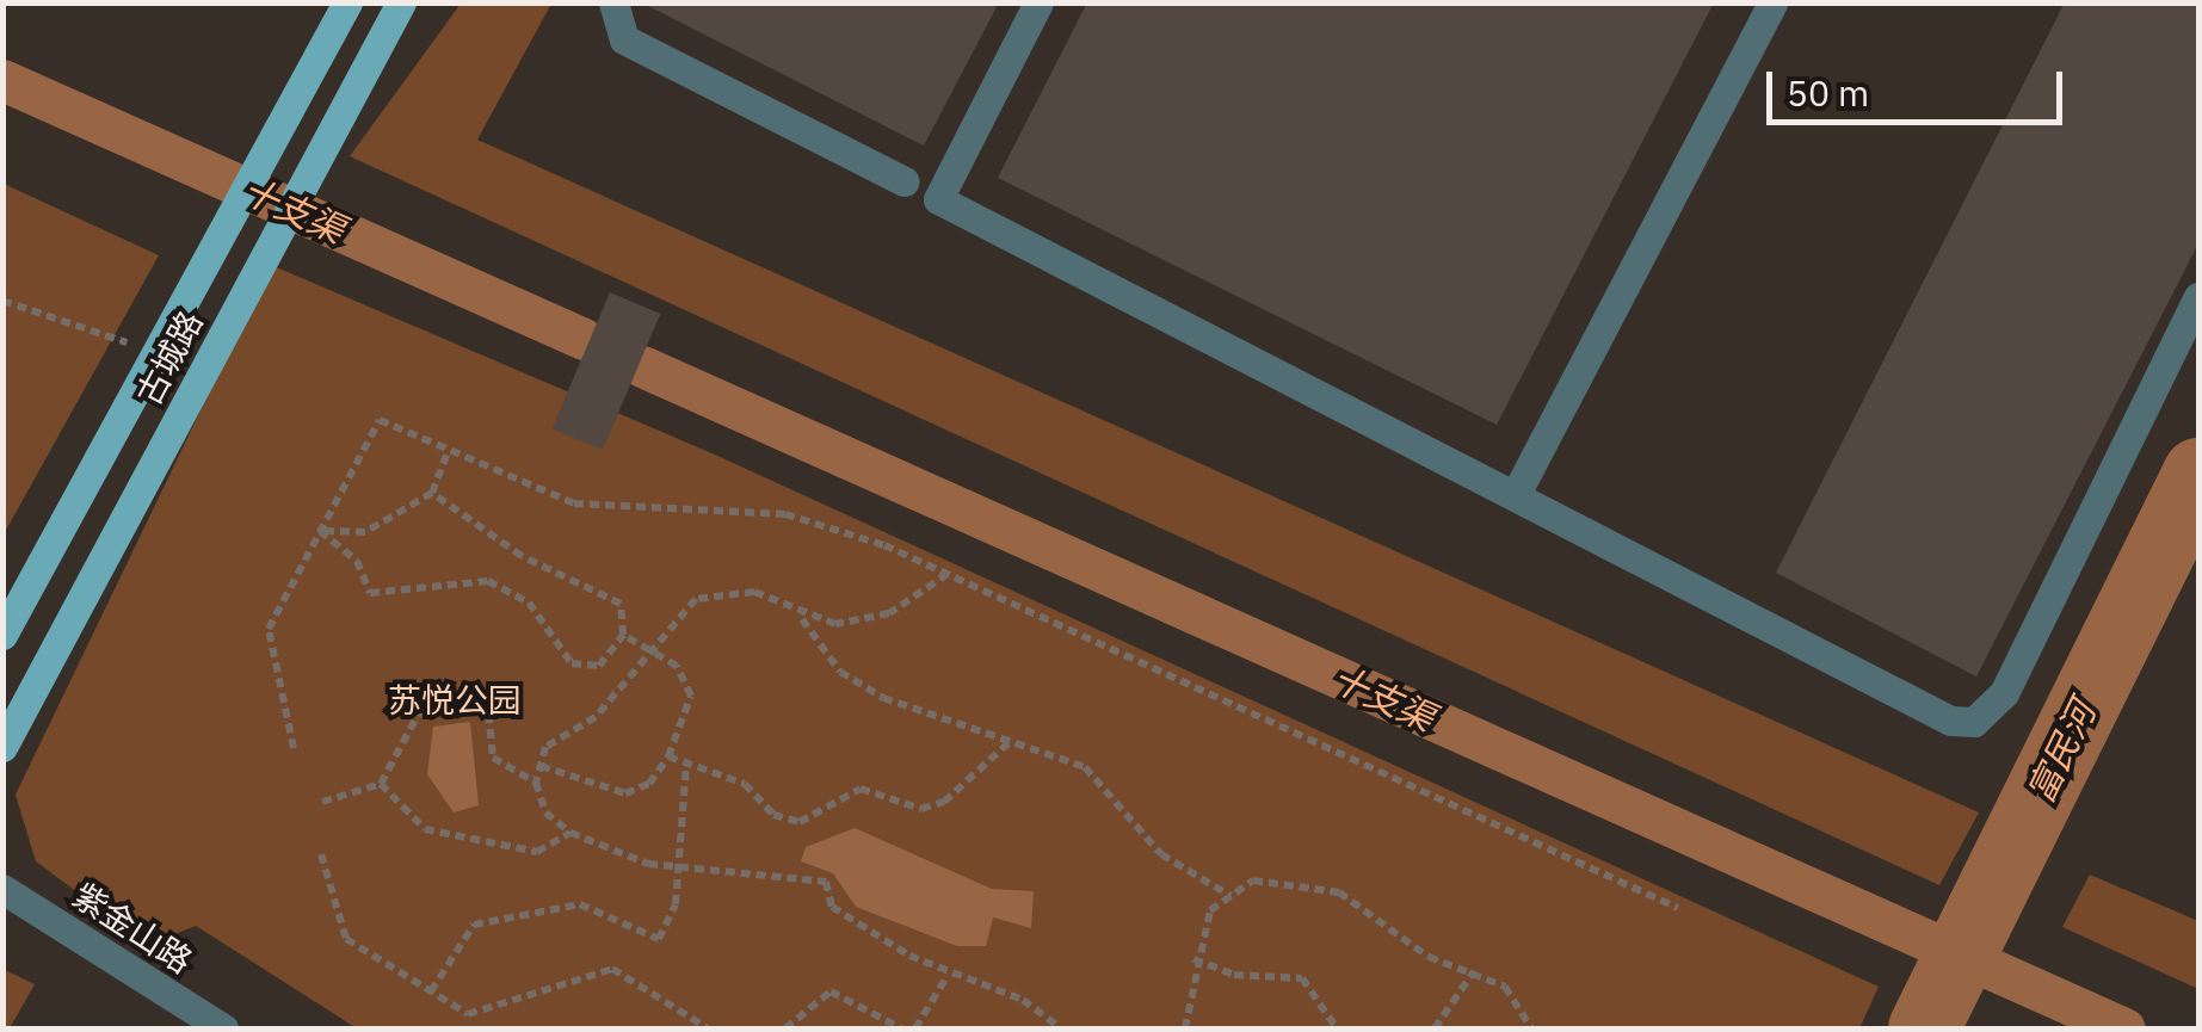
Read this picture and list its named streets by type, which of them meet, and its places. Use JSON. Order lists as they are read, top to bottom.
{
  "streets": {
    "main road": ["古城路"],
    "street": ["紫金山路"]
  },
  "water": ["十支渠", "富民河"],
  "parks": ["苏悦公园"],
  "scale_bar": "50 m"
}
